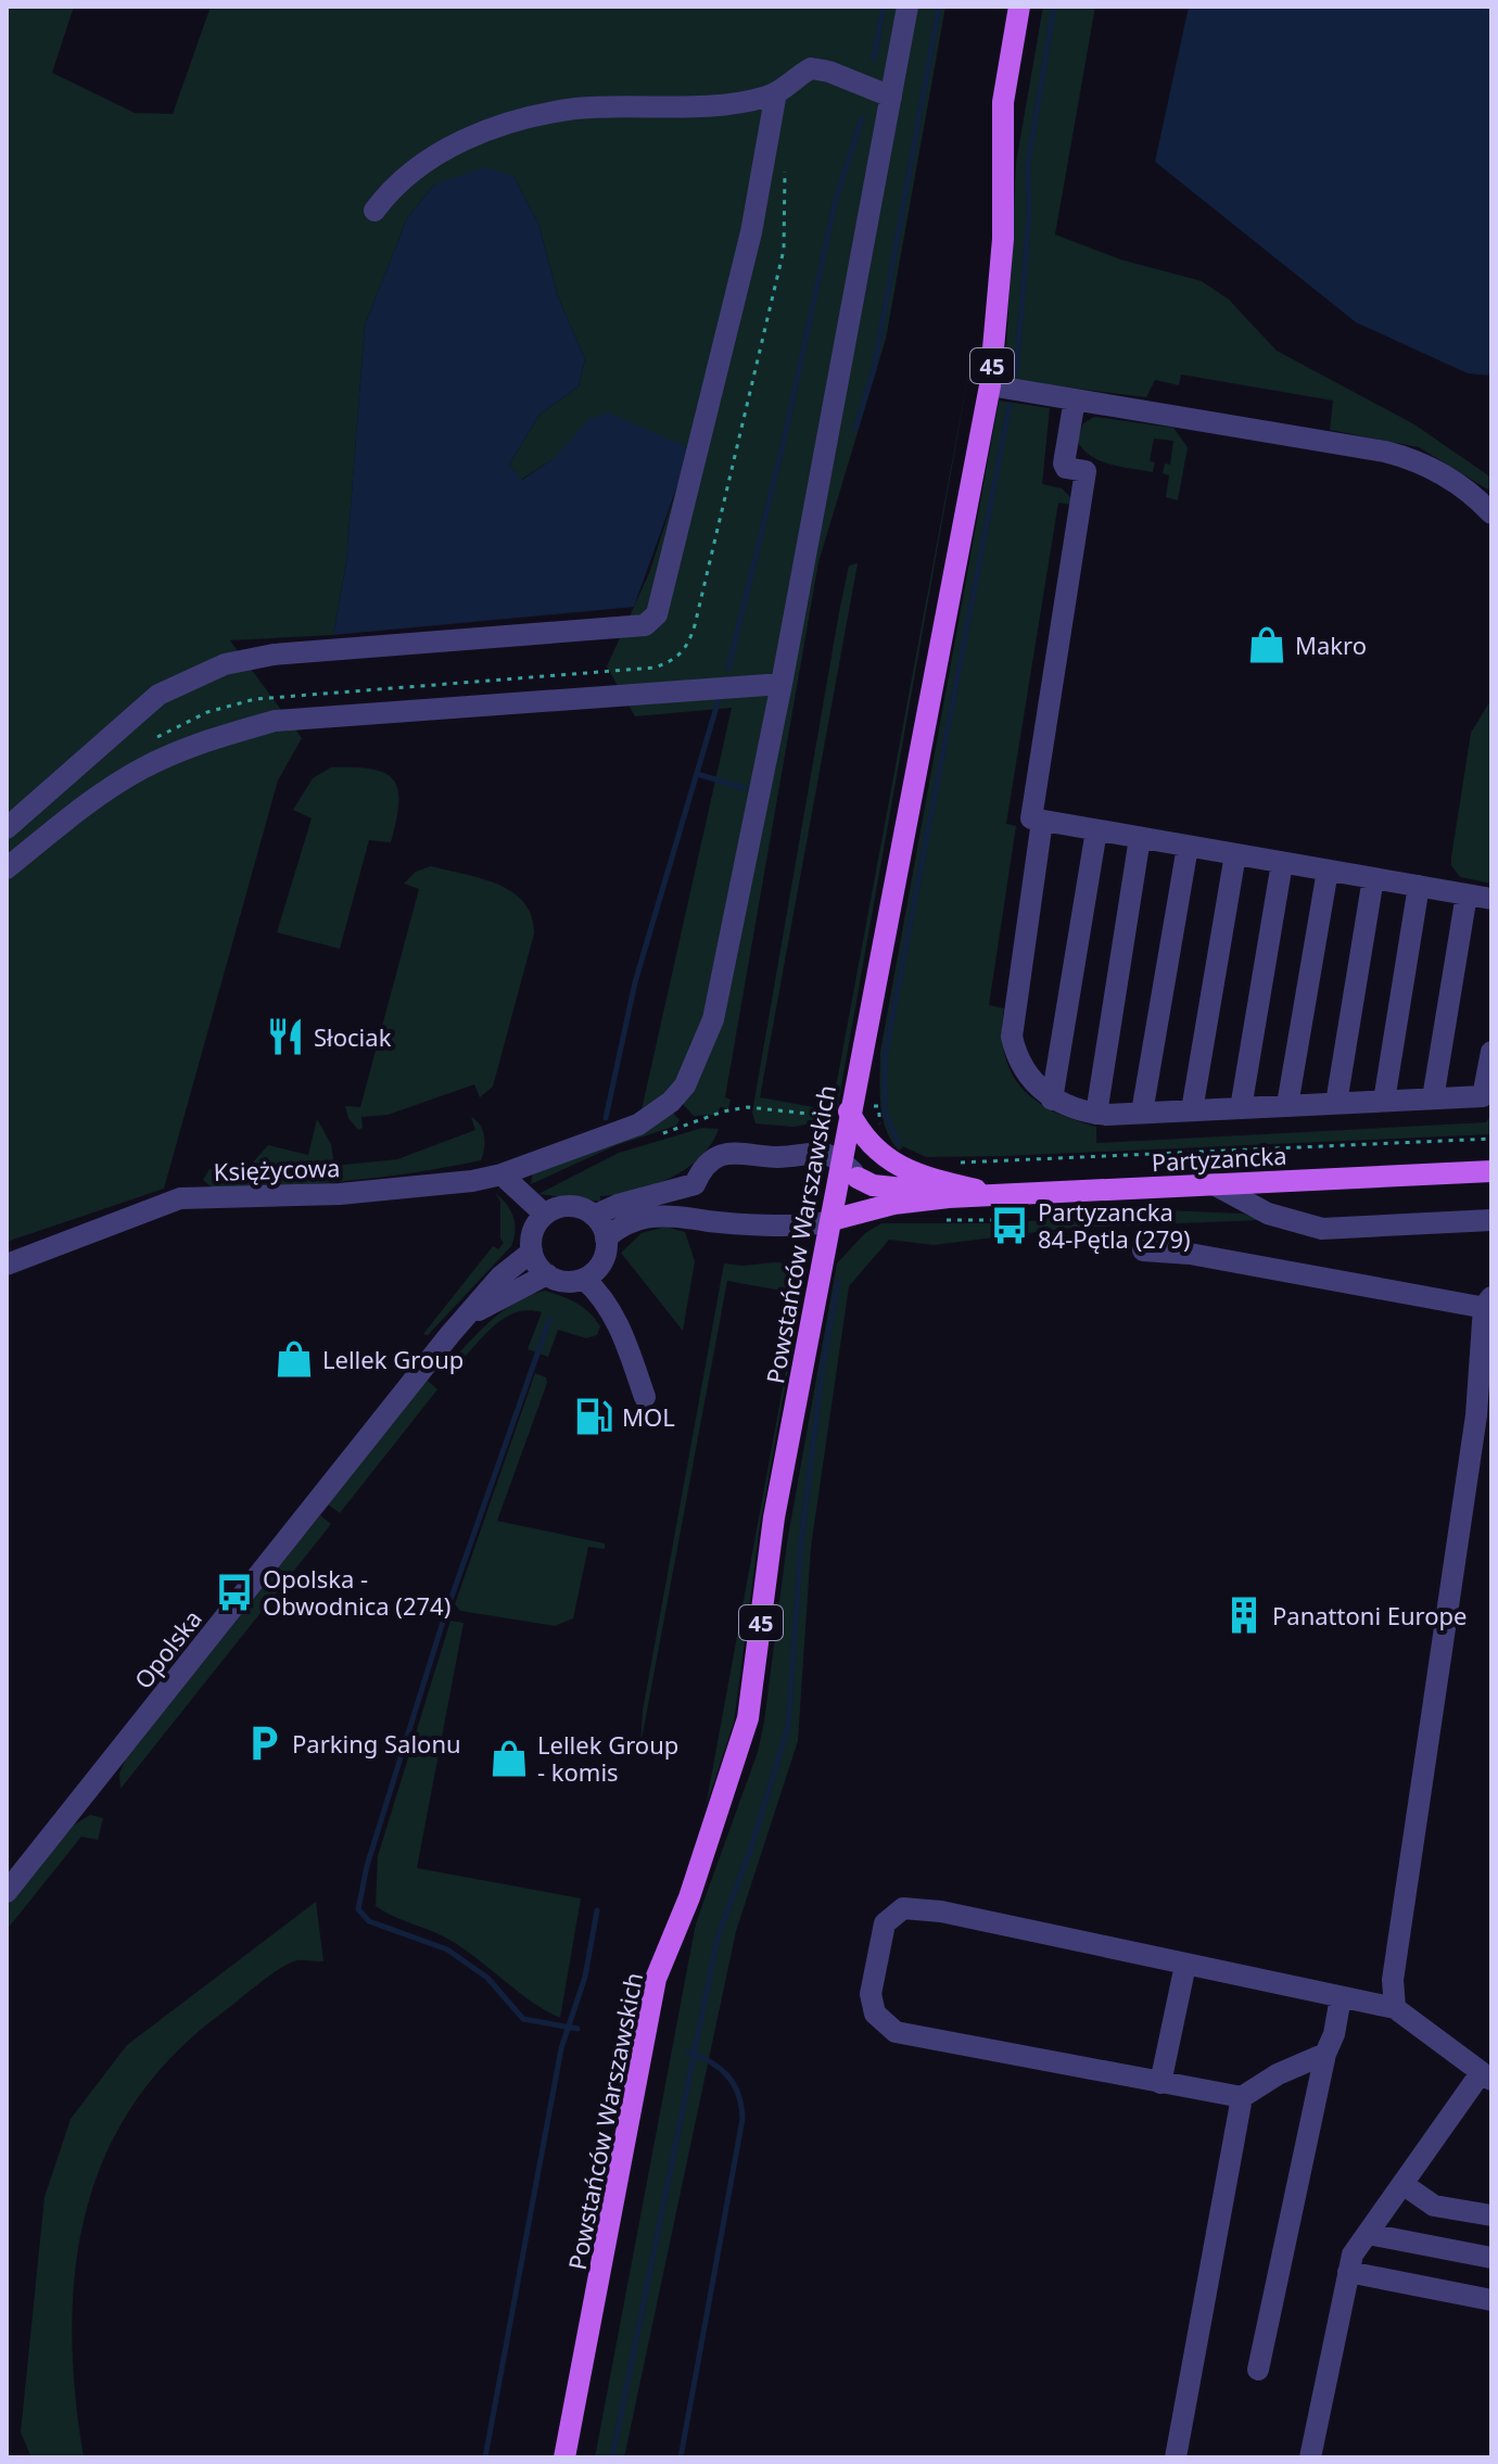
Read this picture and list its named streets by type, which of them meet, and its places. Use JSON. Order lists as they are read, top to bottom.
{
  "streets": {
    "main road": ["45", "Partyzancka", "Powstańców Warszawskich"],
    "street": ["Księżycowa", "Opolska"]
  },
  "crossings": [
    ["Partyzancka", "Powstańców Warszawskich"]
  ],
  "places": {
    "shop": ["Makro", "Lellek Group", "Lellek Group - komis"],
    "restaurant": ["Słociak"],
    "bus stop": ["Partyzancka 84-Pętla (279)", "Opolska - Obwodnica (274)"],
    "fuel station": ["MOL"],
    "building": ["Panattoni Europe"],
    "parking": ["Parking Salonu"]
  }
}
